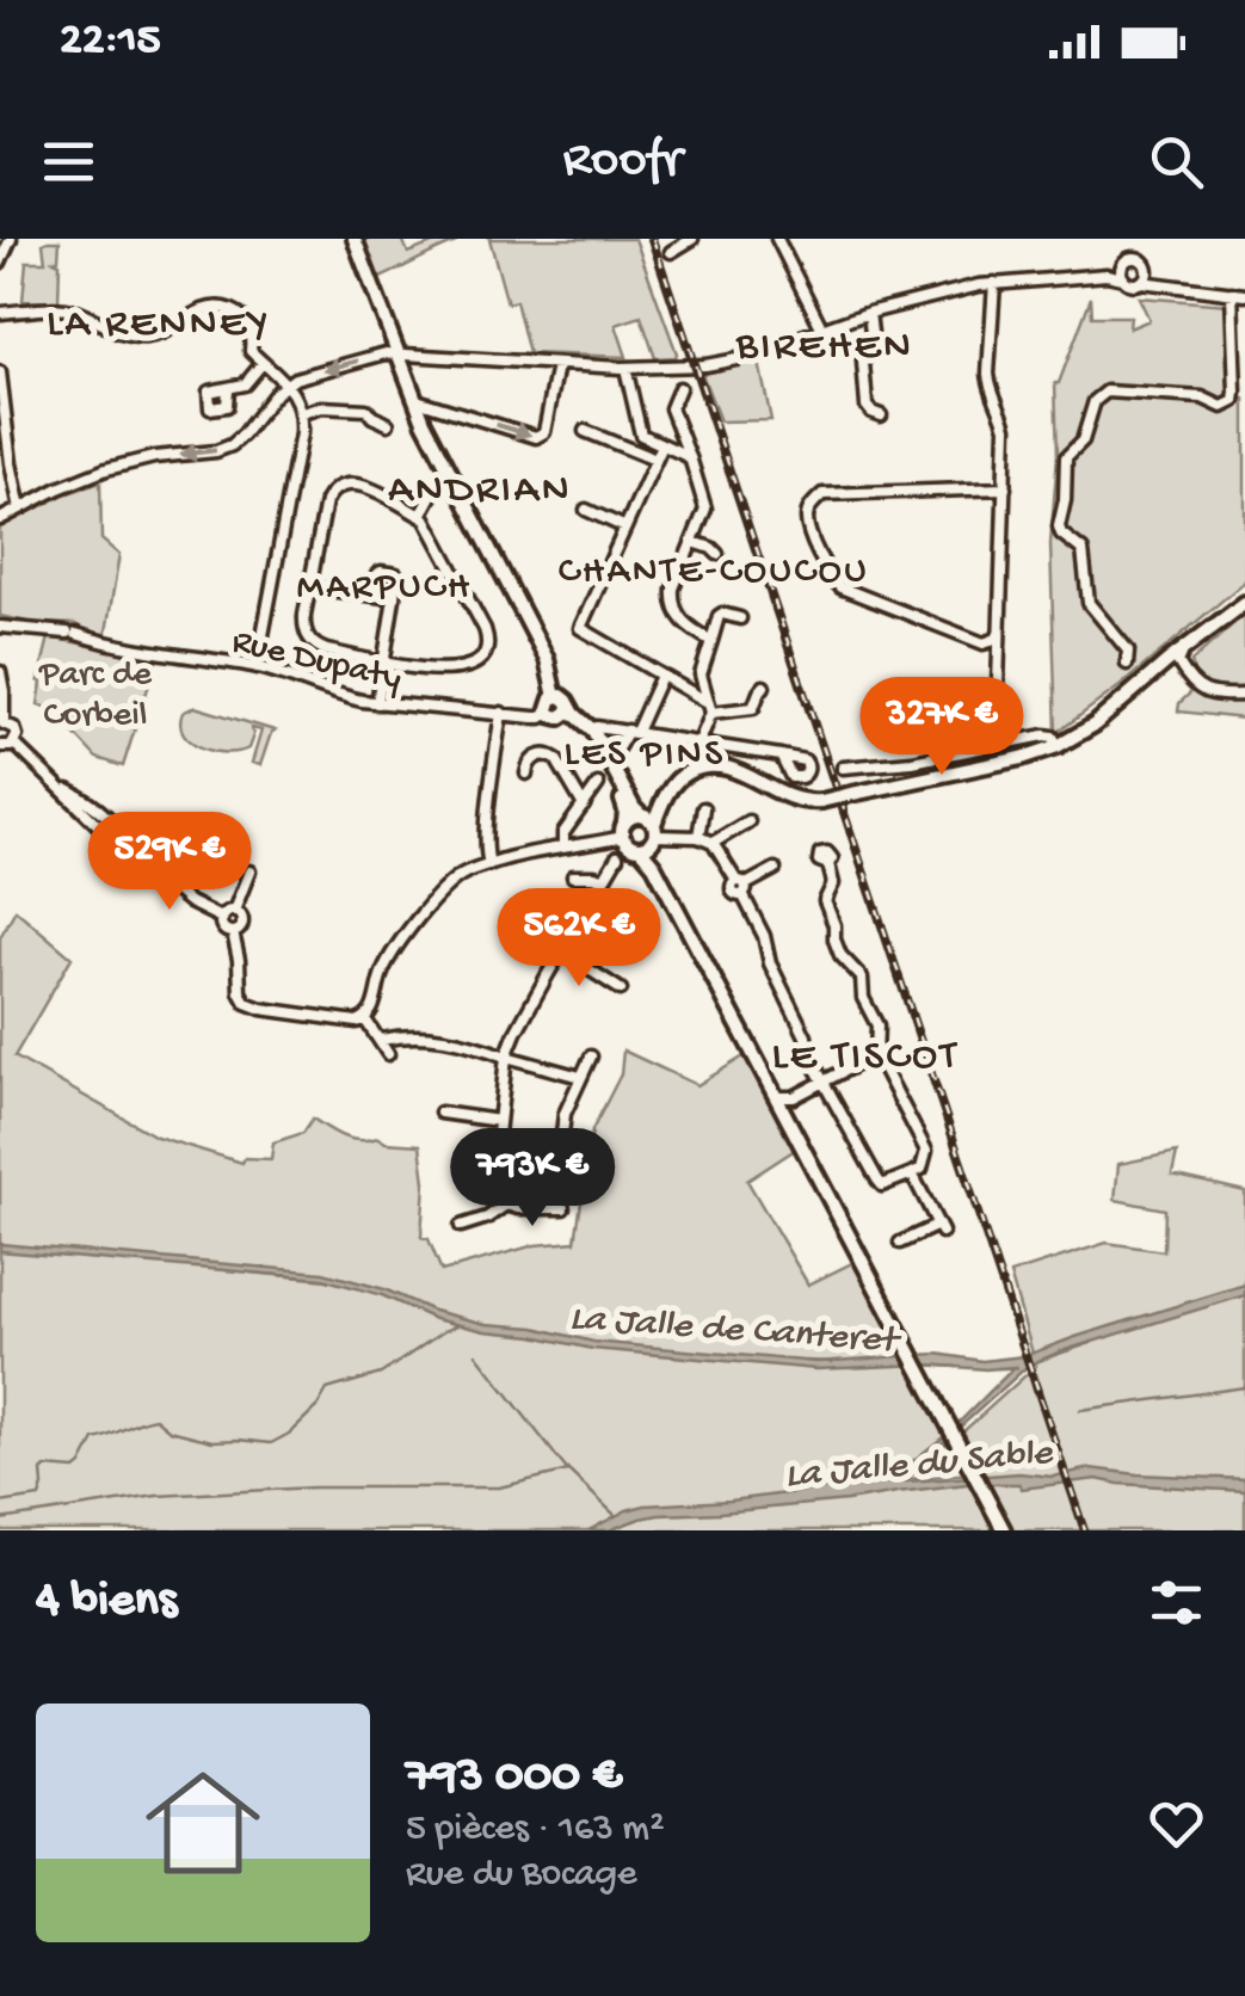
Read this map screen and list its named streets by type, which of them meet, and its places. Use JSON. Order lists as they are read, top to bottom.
{
  "streets": {
    "street": ["Rue Dupaty"]
  },
  "districts": [
    "LA RENNEY",
    "BIREHEN",
    "ANDRIAN",
    "CHANTE-COUCOU",
    "MARPUCH",
    "LES PINS",
    "LE TISCOT"
  ],
  "water": ["La Jalle de Canteret", "La Jalle du Sable"],
  "parks": ["Parc de Corbeil"],
  "page": {
    "status": "22:15",
    "header": "Roofr",
    "price": [
      "327K €",
      "529K €",
      "562K €",
      "793K €"
    ],
    "heading": "4 biens",
    "list": [
      {
        "name": "793 000 €",
        "note": "5 pièces · 163 m² · Rue du Bocage"
      }
    ]
  }
}
